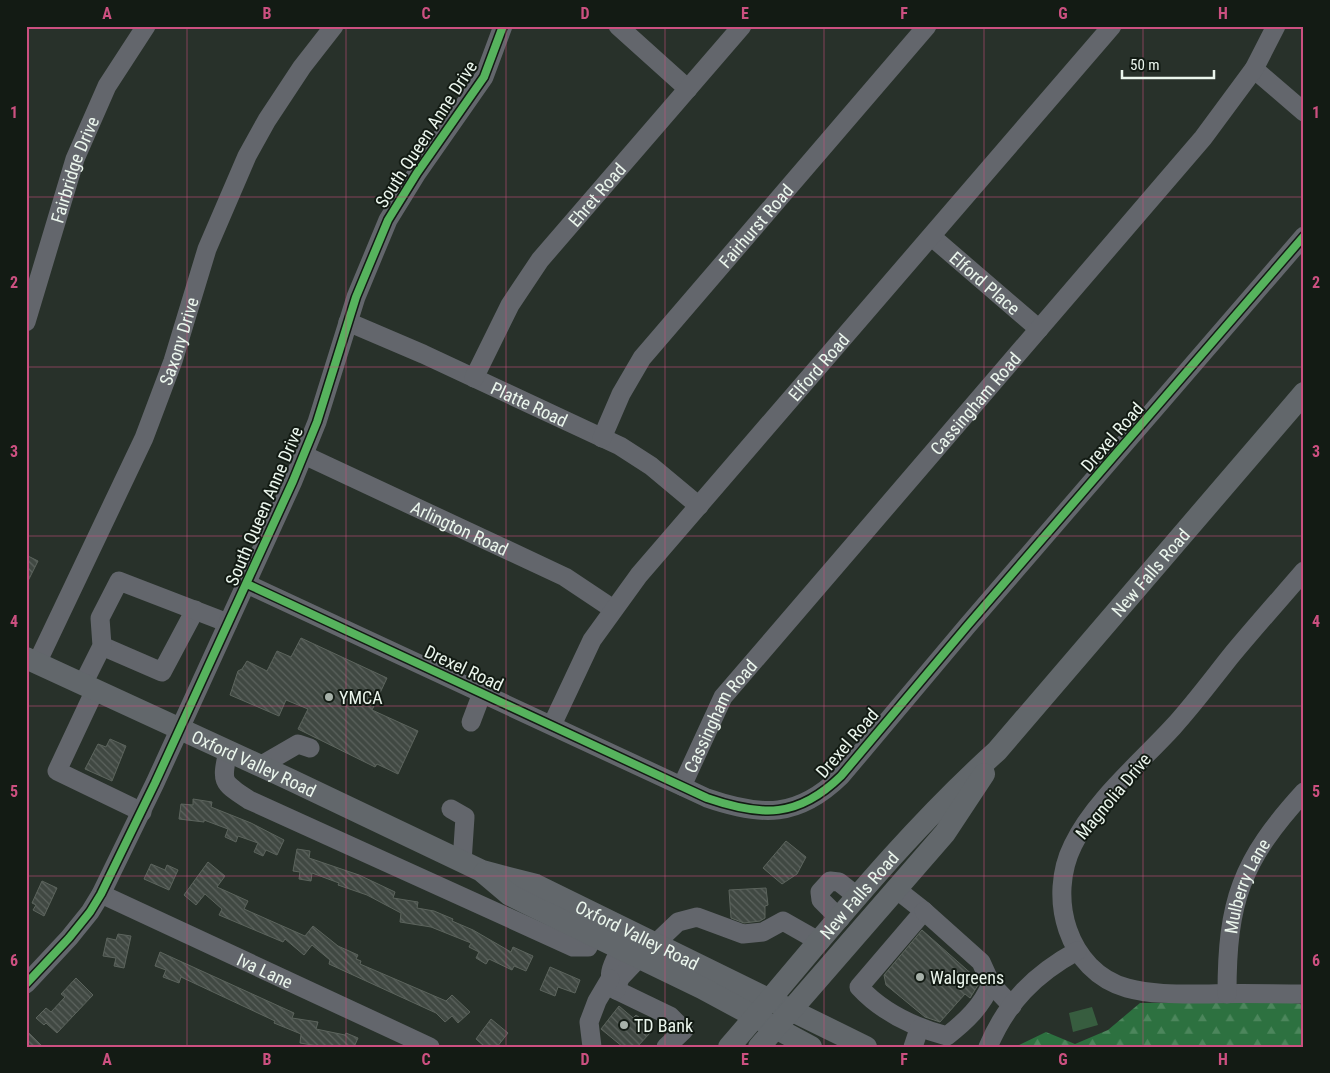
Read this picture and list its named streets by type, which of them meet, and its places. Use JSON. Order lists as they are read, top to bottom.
{
  "streets": {
    "main road": ["New Falls Road", "Oxford Valley Road"],
    "street": [
      "South Queen Anne Drive",
      "Fairbridge Drive",
      "Ehret Road",
      "Fairhurst Road",
      "Elford Place",
      "Saxony Drive",
      "Elford Road",
      "Cassingham Road",
      "Platte Road",
      "Drexel Road",
      "Arlington Road",
      "Magnolia Drive",
      "Mulberry Lane",
      "Iva Lane"
    ]
  },
  "crossings": [
    ["South Queen Anne Drive", "Platte Road"],
    ["South Queen Anne Drive", "Drexel Road"],
    ["South Queen Anne Drive", "Arlington Road"],
    ["South Queen Anne Drive", "Oxford Valley Road"],
    ["South Queen Anne Drive", "Iva Lane"],
    ["Ehret Road", "Platte Road"],
    ["Fairhurst Road", "Platte Road"],
    ["Elford Place", "Elford Road"],
    ["Elford Place", "Cassingham Road"],
    ["Saxony Drive", "Oxford Valley Road"],
    ["Elford Road", "Platte Road"],
    ["Elford Road", "Drexel Road"],
    ["Elford Road", "Arlington Road"],
    ["Cassingham Road", "Drexel Road"],
    ["New Falls Road", "Oxford Valley Road"],
    ["Magnolia Drive", "Mulberry Lane"]
  ],
  "places": ["YMCA", "Walgreens", "TD Bank"],
  "scale_bar": "50 m",
  "grid": {
    "columns": [
      "A",
      "B",
      "C",
      "D",
      "E",
      "F",
      "G",
      "H"
    ],
    "rows": [
      "1",
      "2",
      "3",
      "4",
      "5",
      "6"
    ]
  }
}
